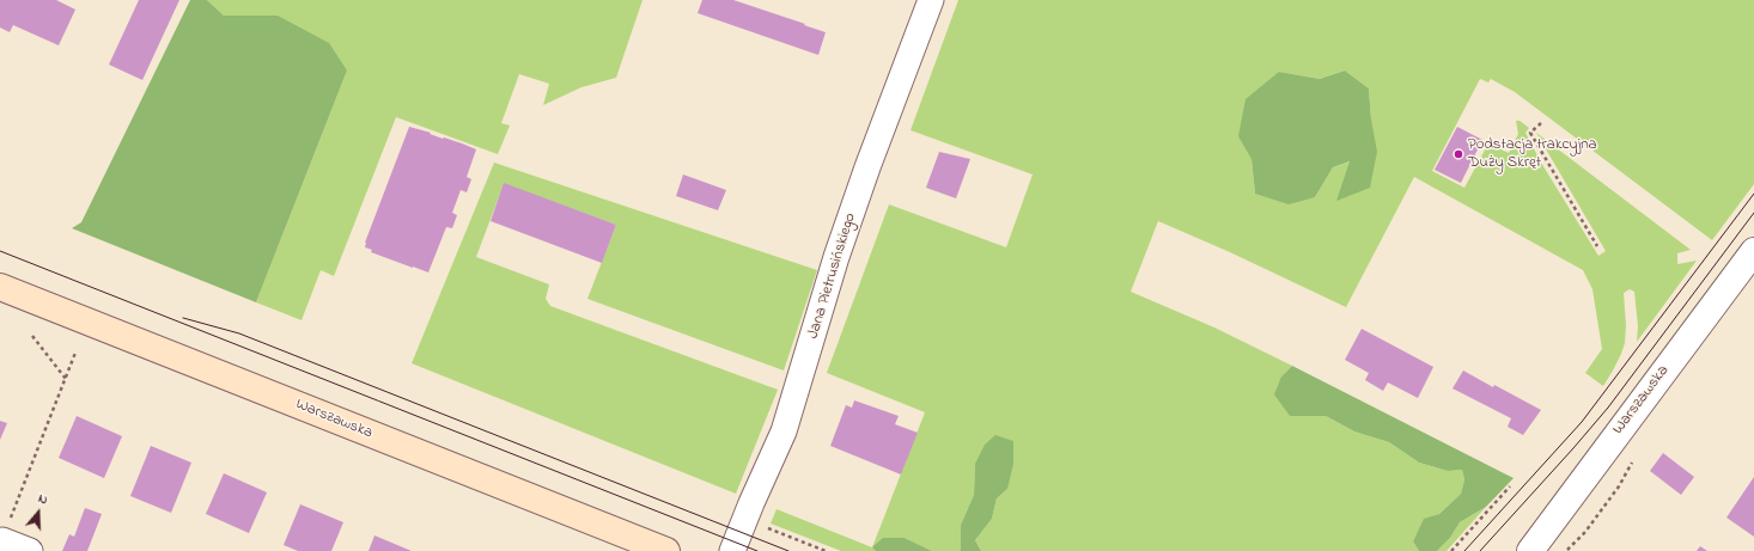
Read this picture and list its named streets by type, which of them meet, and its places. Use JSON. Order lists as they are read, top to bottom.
{
  "streets": {
    "main road": ["Warszawska"],
    "street": ["Jana Pietrusińskiego"]
  },
  "places": ["Podstacja trakcyjna Duży Skręt"],
  "north": "top"
}
